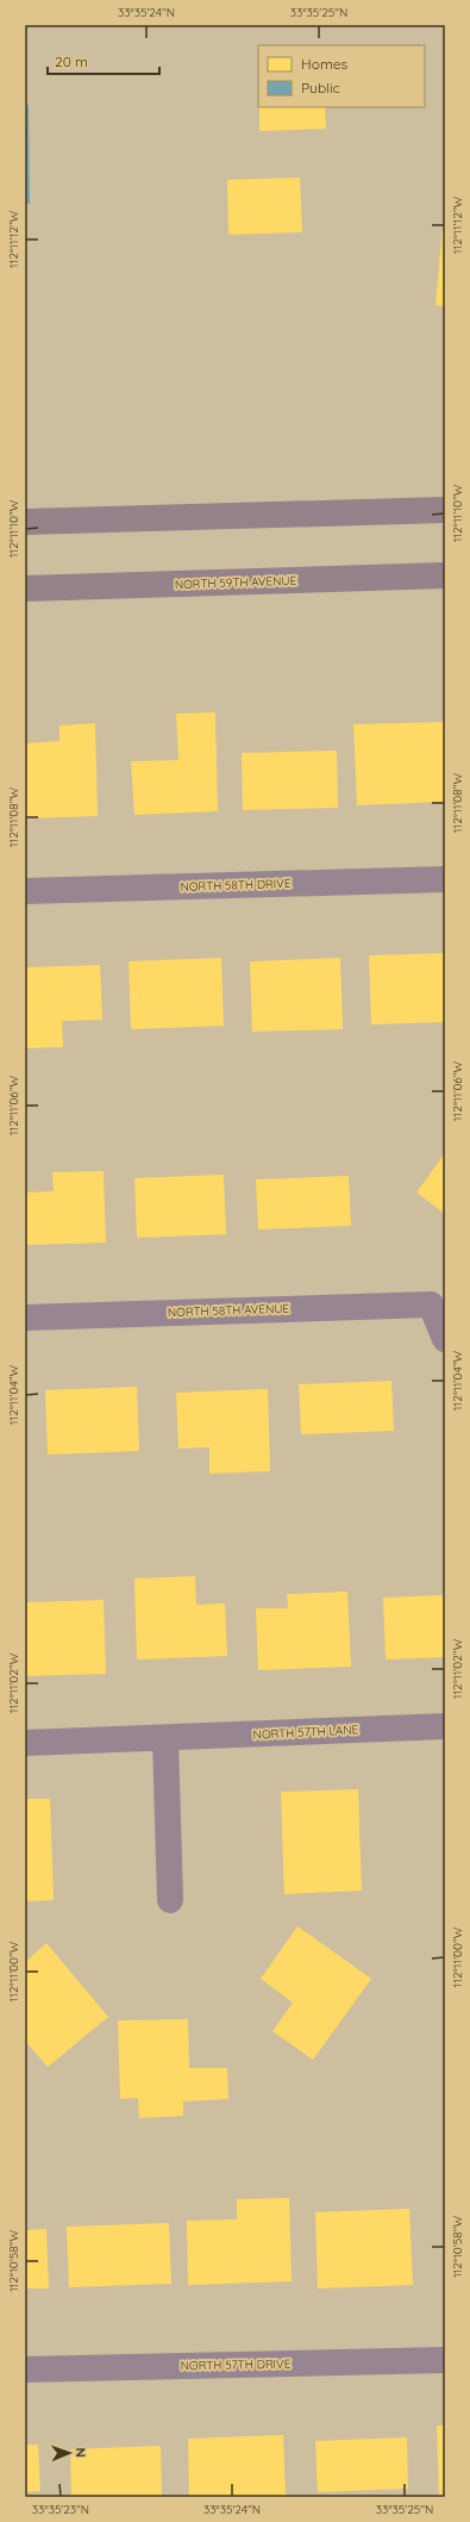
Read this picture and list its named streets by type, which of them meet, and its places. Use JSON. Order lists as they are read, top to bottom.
{
  "streets": {
    "main road": ["NORTH 59TH AVENUE"],
    "street": [
      "NORTH 58TH DRIVE",
      "NORTH 58TH AVENUE",
      "NORTH 57TH LANE",
      "NORTH 57TH DRIVE"
    ]
  },
  "legend": ["Homes", "Public"],
  "scale_bar": "20 m",
  "north": "right",
  "coordinates": [
    "33°35'24\"N",
    "33°35'25\"N",
    "112°11'12\"W",
    "112°11'10\"W",
    "112°11'08\"W",
    "112°11'06\"W",
    "112°11'04\"W",
    "112°11'02\"W",
    "112°11'00\"W",
    "112°10'58\"W",
    "33°35'23\"N"
  ]
}
